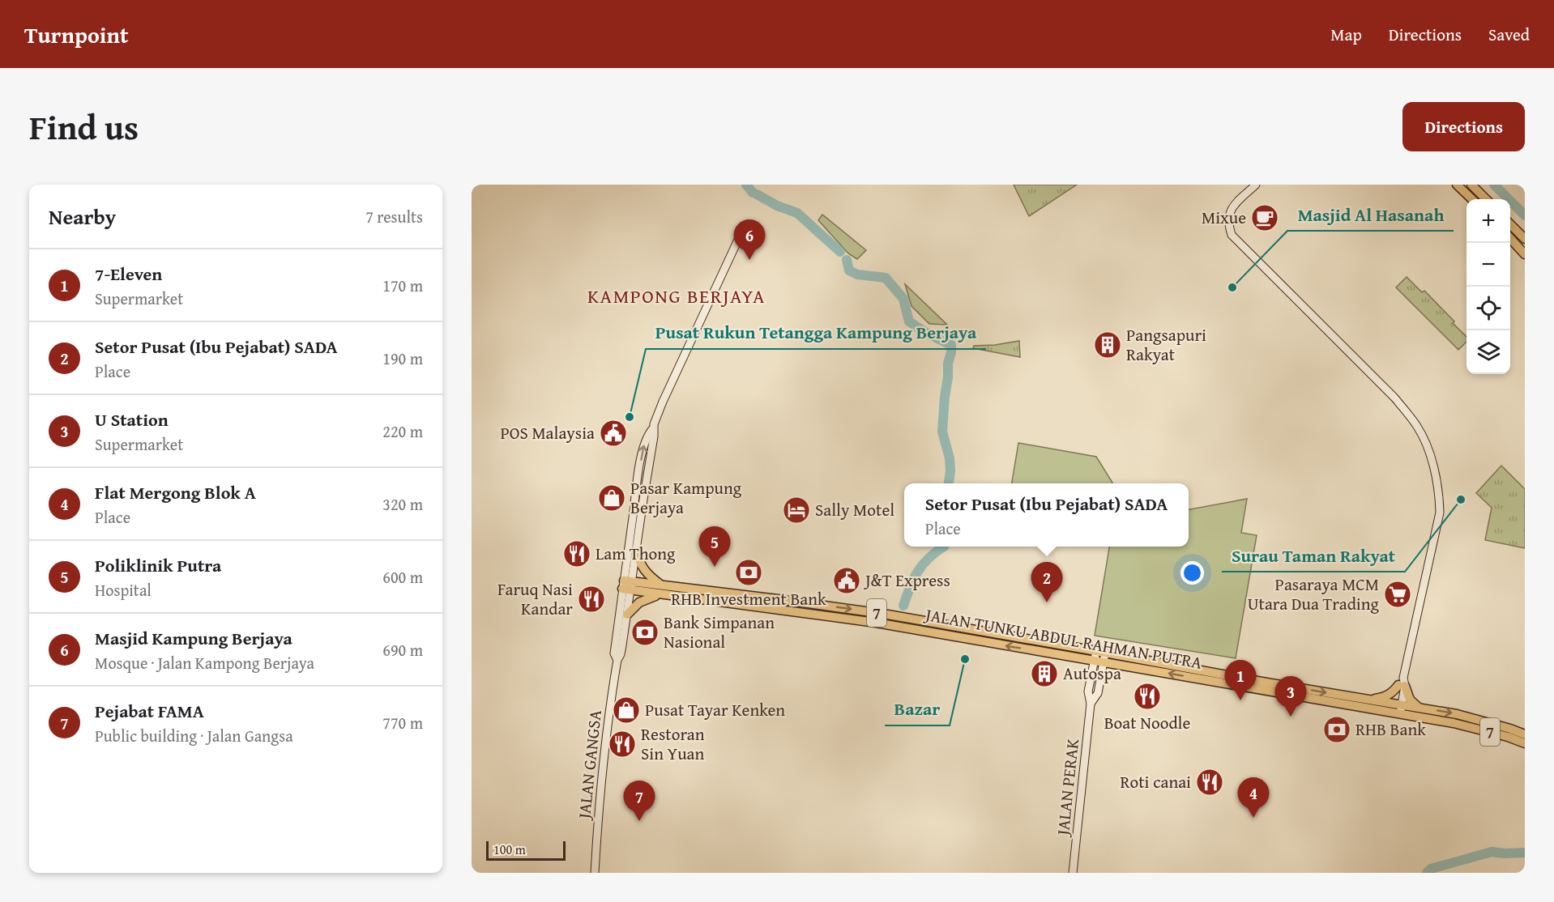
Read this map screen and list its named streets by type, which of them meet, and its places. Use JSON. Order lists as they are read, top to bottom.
{
  "streets": {
    "main road": ["7", "JALAN TUNKU ABDUL RAHMAN PUTRA"],
    "street": ["JALAN GANGSA", "JALAN PERAK"]
  },
  "crossings": [
    ["JALAN TUNKU ABDUL RAHMAN PUTRA", "JALAN GANGSA"],
    ["JALAN TUNKU ABDUL RAHMAN PUTRA", "JALAN PERAK"]
  ],
  "districts": ["KAMPONG BERJAYA"],
  "places": {
    "cafe": ["Mixue"],
    "other": [
      "Masjid Al Hasanah",
      "Pusat Rukun Tetangga Kampung Berjaya",
      "Surau Taman Rakyat",
      "Bazar"
    ],
    "building": ["Pangsapuri Rakyat", "Autospa"],
    "public building": ["POS Malaysia", "J&T Express"],
    "shop": ["Pasar Kampung Berjaya", "Pusat Tayar Kenken"],
    "hotel": ["Sally Motel"],
    "restaurant": [
      "Lam Thong",
      "Faruq Nasi Kandar",
      "Boat Noodle",
      "Restoran Sin Yuan",
      "Roti canai"
    ],
    "bank": ["RHB Investment Bank", "Bank Simpanan Nasional", "RHB Bank"],
    "supermarket": ["Pasaraya MCM Utara Dua Trading"]
  },
  "scale_bar": "100 m",
  "page": {
    "header": "Turnpoint",
    "nav": ["Map", "Directions", "Saved"],
    "title": "Find us",
    "buttons": "Directions",
    "heading": ["Nearby", "7 results"],
    "map_buttons": ["+", "−"],
    "pins": [
      "6",
      "5",
      "2",
      "1",
      "3",
      "4",
      "7"
    ],
    "list": [
      {
        "mark": "1",
        "name": "7-Eleven",
        "note": "Supermarket",
        "value": "170 m"
      },
      {
        "mark": "2",
        "name": "Setor Pusat (Ibu Pejabat) SADA",
        "note": "Place",
        "value": "190 m"
      },
      {
        "mark": "3",
        "name": "U Station",
        "note": "Supermarket",
        "value": "220 m"
      },
      {
        "mark": "4",
        "name": "Flat Mergong Blok A",
        "note": "Place",
        "value": "320 m"
      },
      {
        "mark": "5",
        "name": "Poliklinik Putra",
        "note": "Hospital",
        "value": "600 m"
      },
      {
        "mark": "6",
        "name": "Masjid Kampung Berjaya",
        "note": "Mosque · Jalan Kampong Berjaya",
        "value": "690 m"
      },
      {
        "mark": "7",
        "name": "Pejabat FAMA",
        "note": "Public building · Jalan Gangsa",
        "value": "770 m"
      }
    ],
    "popup": ["Setor Pusat (Ibu Pejabat) SADA", "Place"],
    "scale": "100 m"
  }
}
